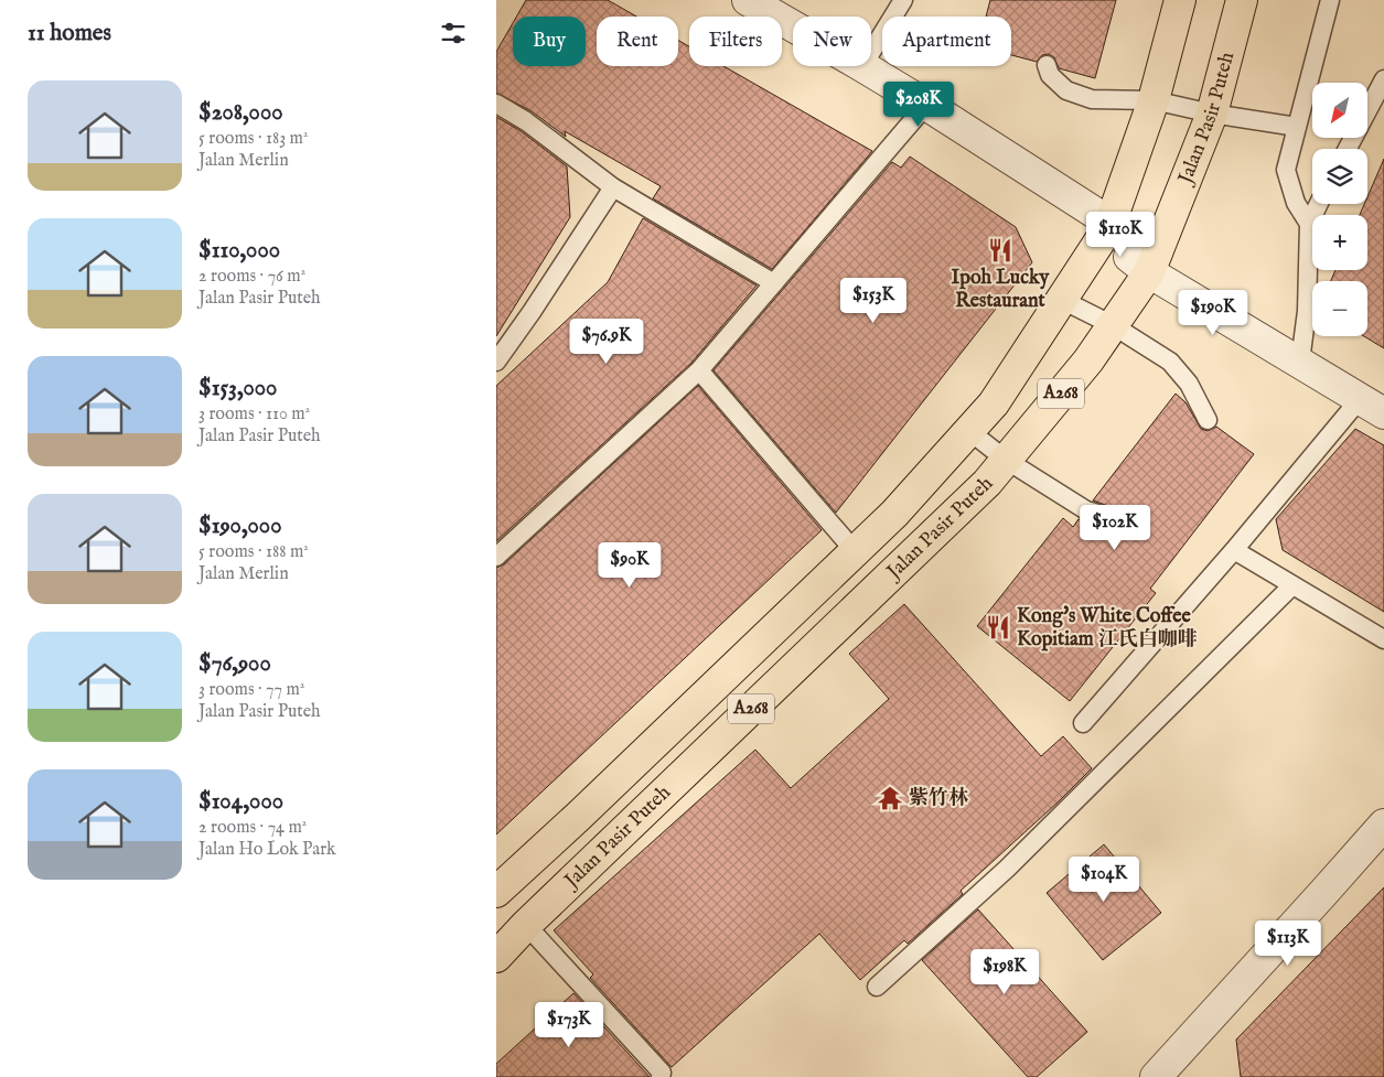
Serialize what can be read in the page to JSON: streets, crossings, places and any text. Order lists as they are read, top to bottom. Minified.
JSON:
{"streets":{"main road":["Jalan Pasir Puteh","A268"]},"places":{"restaurant":["Ipoh Lucky Restaurant","Kong's White Coffee Kopitiam 江氏白咖啡"],"temple":["紫竹林"]},"north":"bottom left","page":{"heading":"11 homes","chip":["Buy","Rent","Filters","New","Apartment"],"list":[{"name":"$208,000","note":"5 rooms · 183 m² · Jalan Merlin"},{"name":"$110,000","note":"2 rooms · 76 m² · Jalan Pasir Puteh"},{"name":"$153,000","note":"3 rooms · 110 m² · Jalan Pasir Puteh"},{"name":"$190,000","note":"5 rooms · 188 m² · Jalan Merlin"},{"name":"$76,900","note":"3 rooms · 77 m² · Jalan Pasir Puteh"},{"name":"$104,000","note":"2 rooms · 74 m² · Jalan Ho Lok Park"}],"price":["$208K","$110K","$153K","$190K","$76.9K","$102K","$90K","$104K","$113K","$198K","$173K"],"map_buttons":["+","−"]}}
